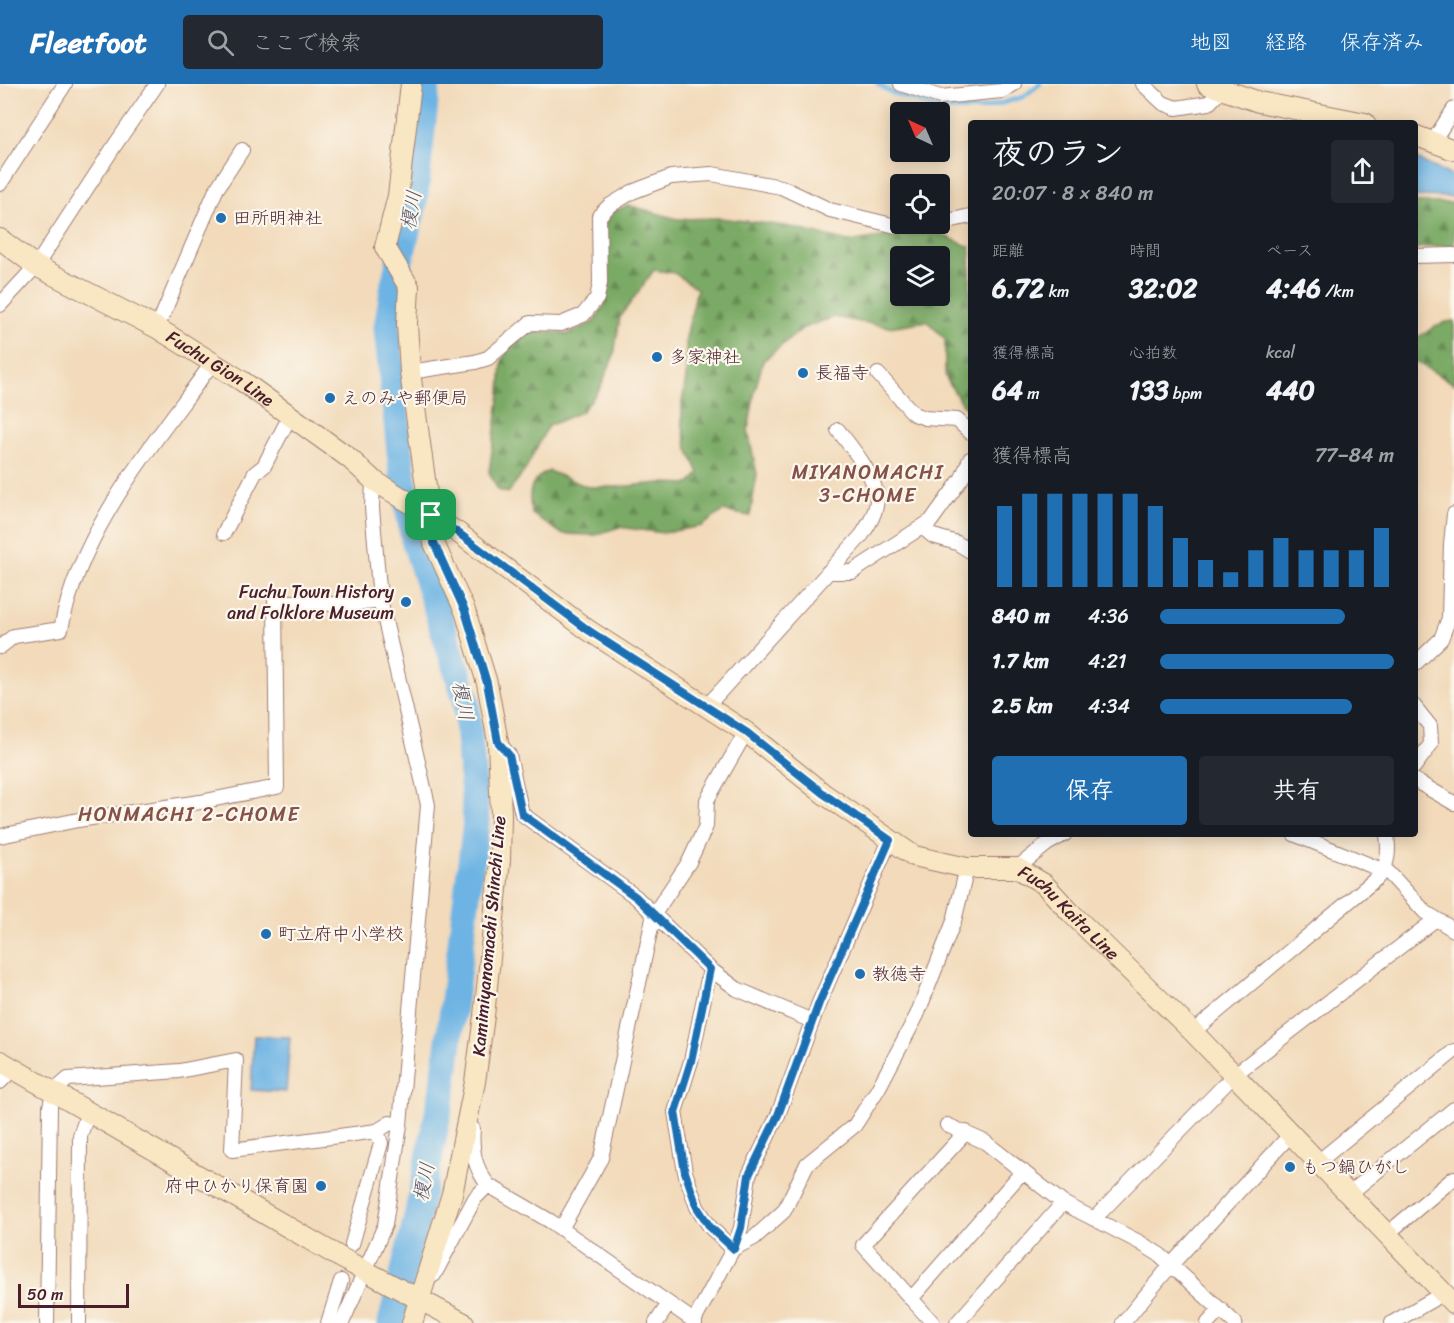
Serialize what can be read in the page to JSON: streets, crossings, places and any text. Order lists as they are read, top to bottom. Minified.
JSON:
{"streets":{"main road":["Fuchu Gion Line","Fuchu Kaita Line","Kamimiyanomachi Shinchi Line"]},"crossings":[["Fuchu Gion Line","Fuchu Kaita Line"],["Fuchu Gion Line","Kamimiyanomachi Shinchi Line"],["Fuchu Kaita Line","Kamimiyanomachi Shinchi Line"]],"districts":["MIYANOMACHI 3-CHOME","HONMACHI 2-CHOME"],"water":["榎川"],"places":["田所明神社","多家神社","長福寺","えのみや郵便局","Fuchu Town History and Folklore Museum","町立府中小学校","教徳寺","もつ鍋ひがし","府中ひかり保育園"],"scale_bar":"50 m","north":"top left","page":{"header":"Fleetfoot","search":"ここで検索","nav":["地図","経路","保存済み"],"heading":["夜のラン","20:07 · 8 × 840 m"],"stats":[["距離","6.72 km"],["時間","32:02"],["ペース","4:46 /km"],["獲得標高","64 m"],["心拍数","133 bpm"],["kcal","440"]],"chart":["獲得標高","77–84 m"],"list":[{"name":"840 m","note":"4:36"},{"name":"1.7 km","note":"4:21"},{"name":"2.5 km","note":"4:34"}],"buttons":["保存","共有"],"scale":"50 m"}}
